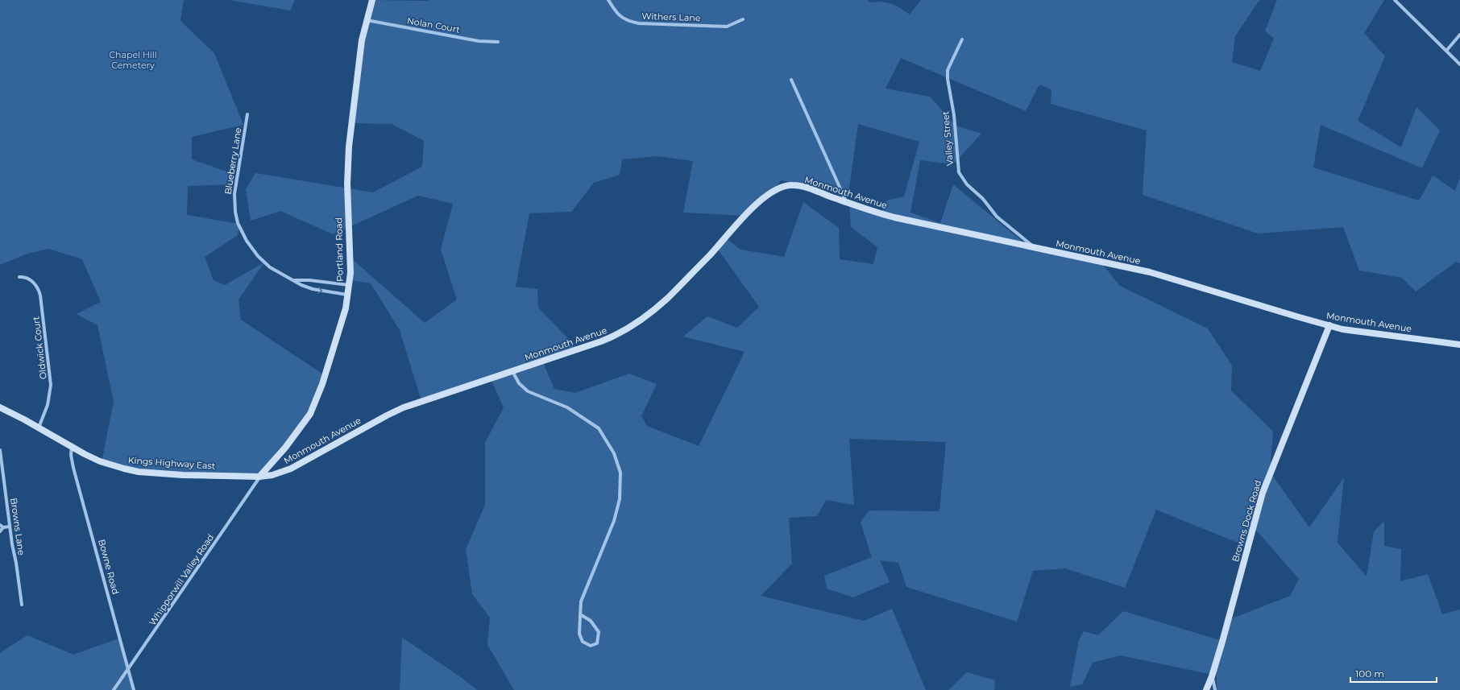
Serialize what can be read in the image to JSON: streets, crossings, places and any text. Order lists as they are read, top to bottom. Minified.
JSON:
{"streets":{"street":["Withers Lane","Nolan Court","Valley Street","Blueberry Lane","Monmouth Avenue","Portland Road","Oldwick Court","Kings Highway East","Browns Dock Road","Browns Lane","Bowne Road","Whipporwill Valley Road"]},"crossings":[["Nolan Court","Portland Road"],["Valley Street","Monmouth Avenue"],["Blueberry Lane","Portland Road"],["Monmouth Avenue","Portland Road"],["Monmouth Avenue","Kings Highway East"],["Monmouth Avenue","Browns Dock Road"],["Monmouth Avenue","Whipporwill Valley Road"],["Portland Road","Kings Highway East"],["Portland Road","Whipporwill Valley Road"],["Oldwick Court","Kings Highway East"],["Kings Highway East","Bowne Road"],["Kings Highway East","Whipporwill Valley Road"],["Bowne Road","Whipporwill Valley Road"]],"parks":["Chapel Hill Cemetery"],"scale_bar":"100 m"}
